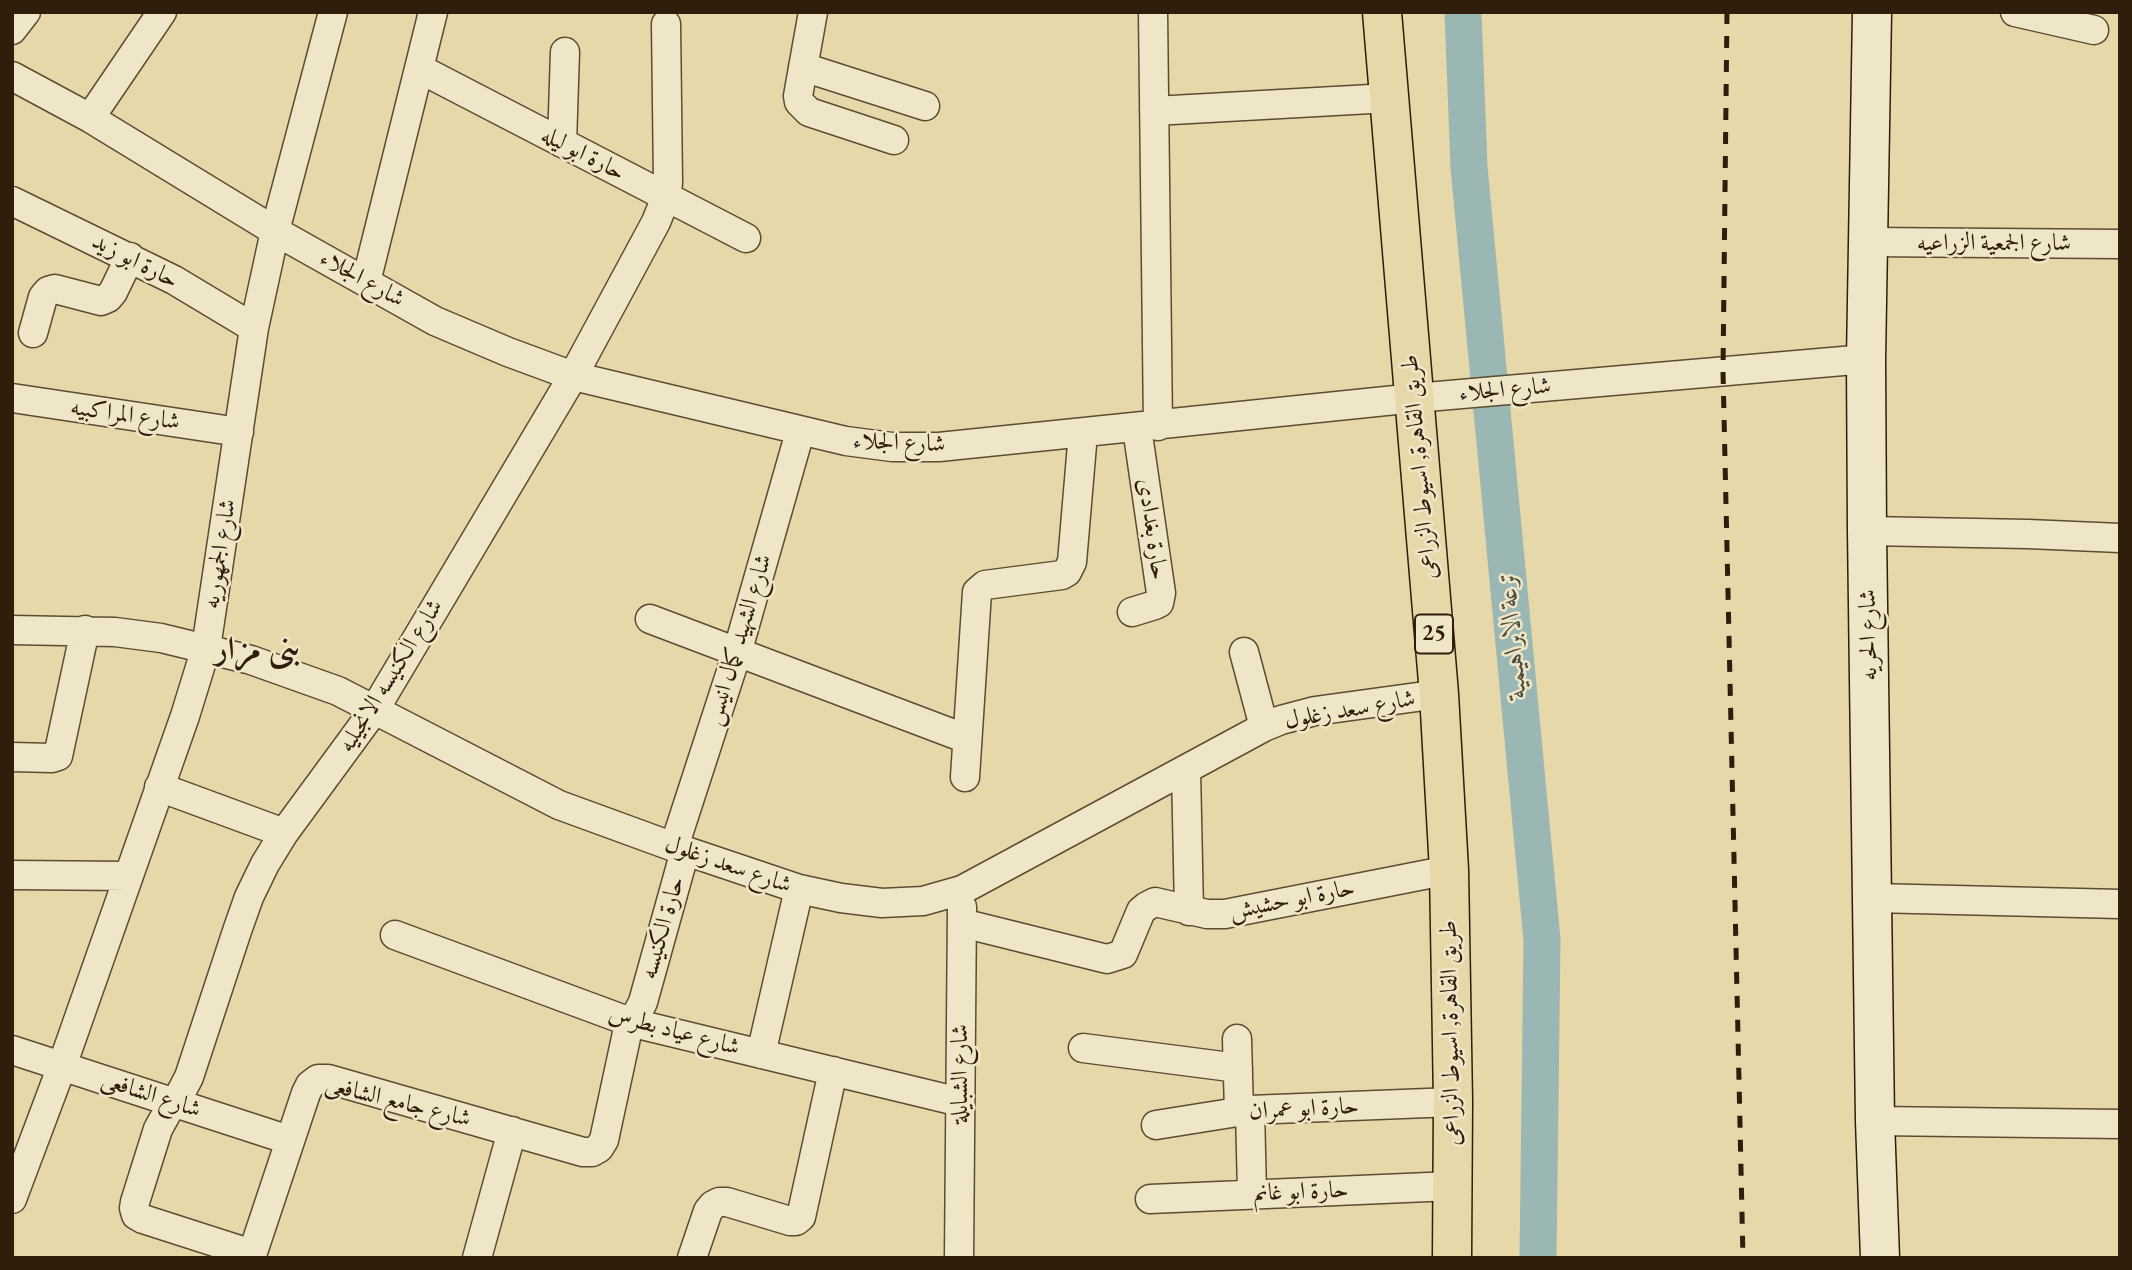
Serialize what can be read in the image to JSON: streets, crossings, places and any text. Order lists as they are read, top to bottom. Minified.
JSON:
{"streets":{"highway":["طريق القاهرة, اسيوط الزراعى","25"],"street":["حارة ابو ليله","شارع الجمعية الزراعيه","حارة ابو زيد","شارع الجلاء","شارع المراكبيه","حارة بغدادى","شارع الجمهوريه","شارع الحريه","شارع الشهيد كمال انيس","شارع الكنيسه الانجيليه","شارع سعد زغلول","حارة ابو حشيش","حارة الكنيسه","شارع عياد بطرس","شارع الشبايلة","شارع الشافعى","شارع جامع الشافعى","حارة ابو عمران","حارة ابو غانم"]},"crossings":[["حارة ابو ليله","شارع الكنيسه الانجيليه"],["شارع الجمعية الزراعيه","شارع الحريه"],["حارة ابو زيد","شارع الجمهوريه"],["شارع الجلاء","طريق القاهرة, اسيوط الزراعى"],["شارع الجلاء","حارة بغدادى"],["شارع الجلاء","شارع الجمهوريه"],["شارع الجلاء","شارع الحريه"],["شارع الجلاء","شارع الشهيد كمال انيس"],["شارع الجلاء","شارع الكنيسه الانجيليه"],["شارع المراكبيه","شارع الجمهوريه"],["طريق القاهرة, اسيوط الزراعى","شارع سعد زغلول"],["طريق القاهرة, اسيوط الزراعى","حارة ابو حشيش"],["طريق القاهرة, اسيوط الزراعى","حارة ابو عمران"],["طريق القاهرة, اسيوط الزراعى","حارة ابو غانم"],["شارع الجمهوريه","شارع سعد زغلول"],["شارع الجمهوريه","شارع الشافعى"],["شارع الشهيد كمال انيس","شارع سعد زغلول"],["شارع الشهيد كمال انيس","حارة الكنيسه"],["شارع الكنيسه الانجيليه","شارع سعد زغلول"],["شارع الكنيسه الانجيليه","شارع الشافعى"],["شارع الكنيسه الانجيليه","شارع جامع الشافعى"],["شارع سعد زغلول","حارة الكنيسه"],["شارع سعد زغلول","شارع الشبايلة"],["حارة ابو حشيش","شارع الشبايلة"],["حارة الكنيسه","شارع عياد بطرس"],["حارة الكنيسه","شارع جامع الشافعى"],["شارع عياد بطرس","شارع الشبايلة"],["شارع الشافعى","شارع جامع الشافعى"]],"districts":["بنى مزار"],"water":["ترعة الابراهيمية"]}
